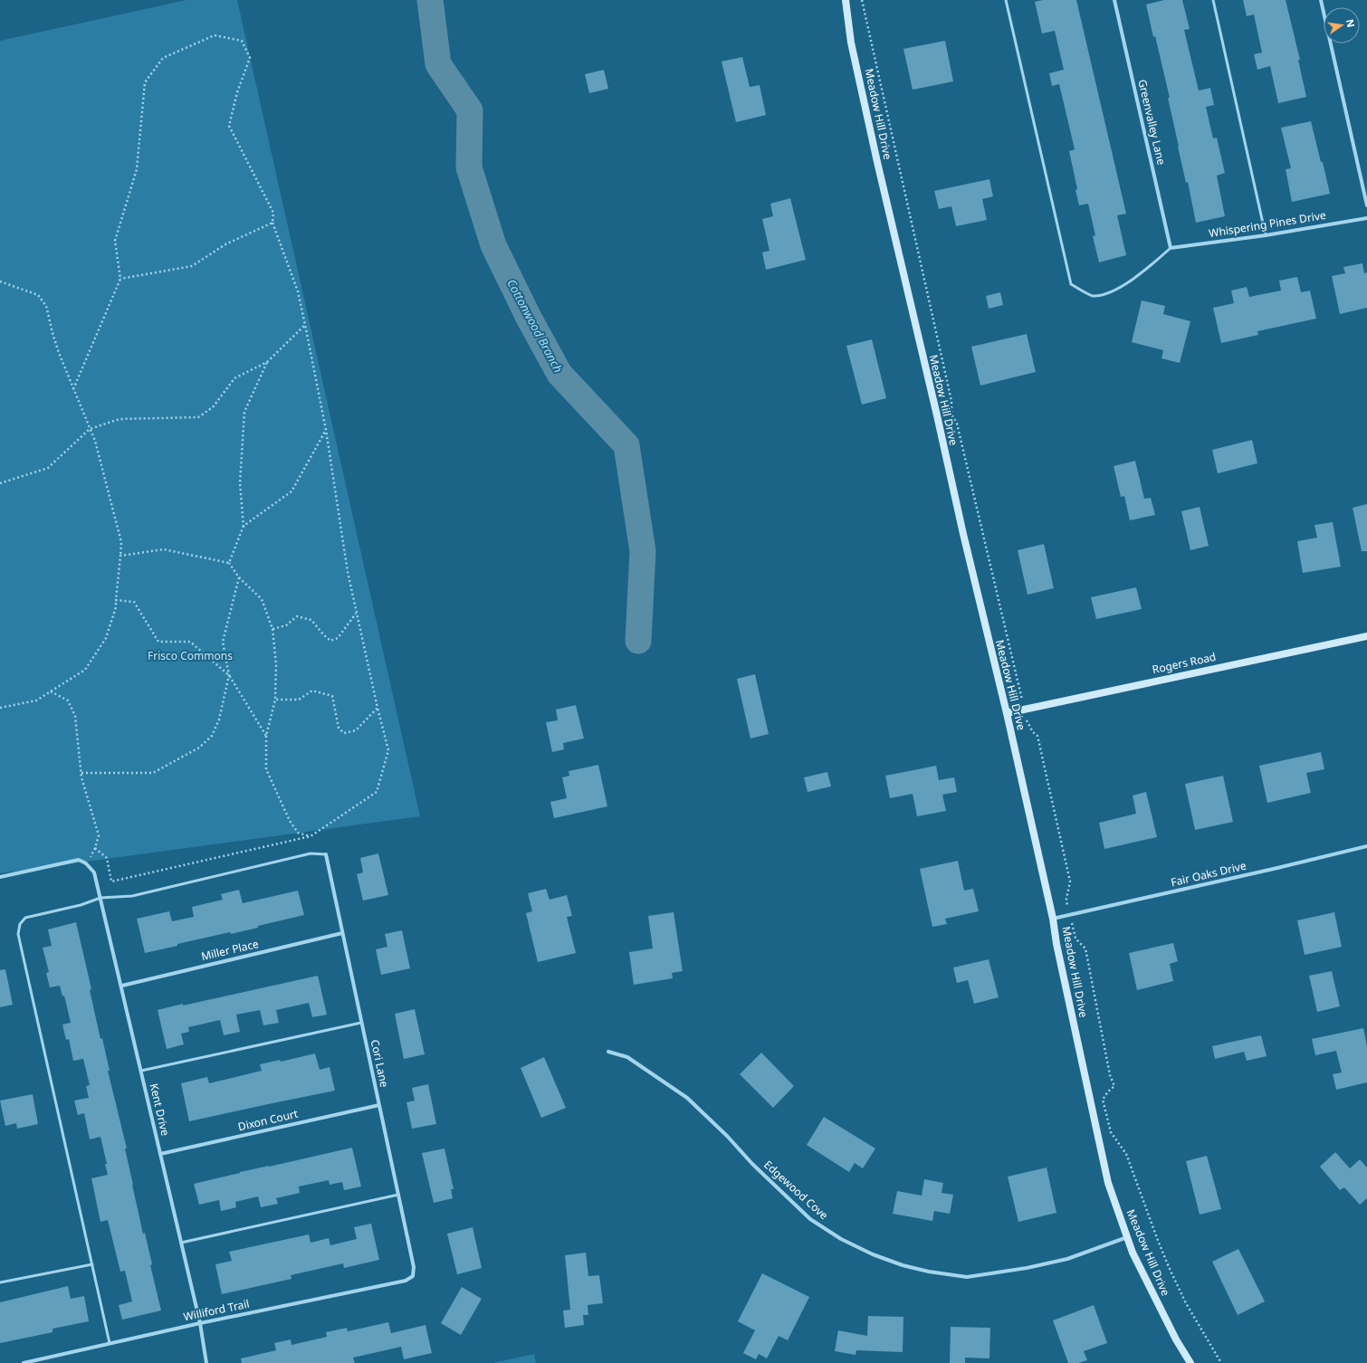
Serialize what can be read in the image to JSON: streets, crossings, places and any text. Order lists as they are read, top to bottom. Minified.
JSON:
{"streets":{"street":["Meadow Hill Drive","Greenvalley Lane","Whispering Pines Drive","Rogers Road","Fair Oaks Drive","Miller Place","Cori Lane","Kent Drive","Dixon Court","Edgewood Cove","Williford Trail"]},"crossings":[["Meadow Hill Drive","Rogers Road"],["Meadow Hill Drive","Fair Oaks Drive"],["Meadow Hill Drive","Edgewood Cove"],["Greenvalley Lane","Whispering Pines Drive"],["Miller Place","Cori Lane"],["Miller Place","Kent Drive"],["Cori Lane","Dixon Court"],["Cori Lane","Williford Trail"],["Kent Drive","Dixon Court"],["Kent Drive","Williford Trail"]],"water":["Cottonwood Branch"],"parks":["Frisco Commons"],"north":"right"}
